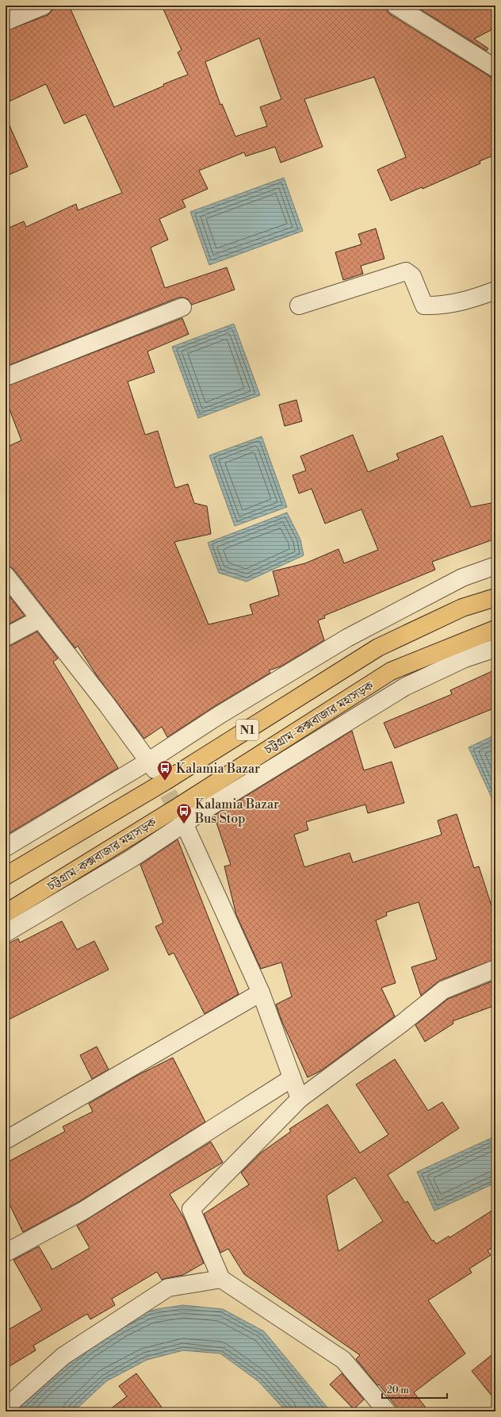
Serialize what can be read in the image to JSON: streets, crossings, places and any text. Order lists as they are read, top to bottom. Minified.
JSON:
{"streets":{"highway":["চট্টগ্রাম-কক্সবাজার মহাসড়ক","N1"]},"places":{"bus stop":["Kalamia Bazar","Kalamia Bazar Bus Stop"]},"scale_bar":"20 m"}
